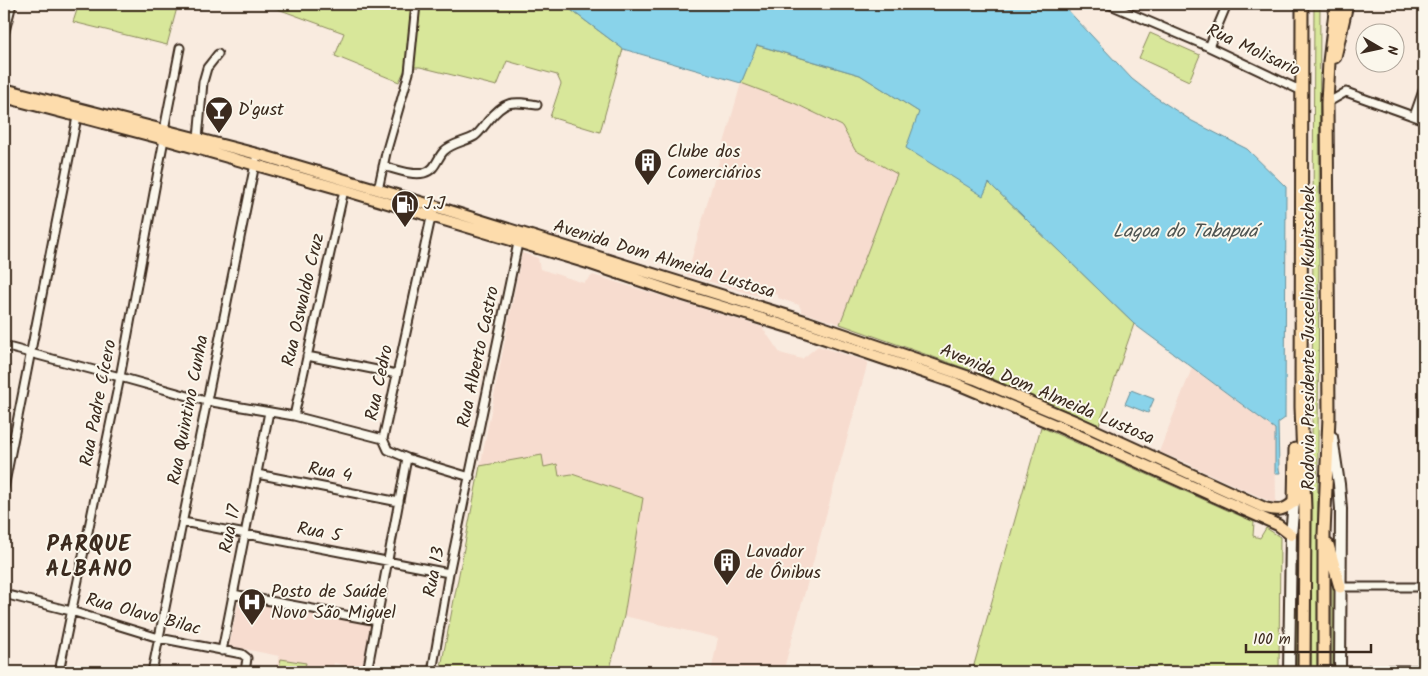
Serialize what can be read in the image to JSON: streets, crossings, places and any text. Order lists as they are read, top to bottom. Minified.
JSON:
{"streets":{"highway":["Rodovia Presidente Juscelino Kubitschek"],"main road":["Avenida Dom Almeida Lustosa"],"street":["Rua Molisario","Rua Oswaldo Cruz","Rua Alberto Castro","Rua Cedro","Rua Padre Cícero","Rua Quintino Cunha","Rua 4","Rua 17","Rua 5","Rua 13","Rua Olavo Bilac"]},"crossings":[["Rua Molisario","Rodovia Presidente Juscelino Kubitschek"],["Avenida Dom Almeida Lustosa","Rua Oswaldo Cruz"],["Avenida Dom Almeida Lustosa","Rua Alberto Castro"],["Avenida Dom Almeida Lustosa","Rua Cedro"],["Avenida Dom Almeida Lustosa","Rua Padre Cícero"],["Avenida Dom Almeida Lustosa","Rua Quintino Cunha"],["Rua Alberto Castro","Rua Cedro"],["Rua Alberto Castro","Rua 13"],["Rua Cedro","Rua 13"],["Rua Padre Cícero","Rua Olavo Bilac"],["Rua Quintino Cunha","Rua 5"],["Rua Quintino Cunha","Rua Olavo Bilac"],["Rua 4","Rua 17"],["Rua 17","Rua 5"],["Rua 17","Rua Olavo Bilac"],["Rua 5","Rua 13"]],"districts":["PARQUE ALBANO"],"water":["Lagoa do Tabapuá"],"places":{"bar":["D'gust"],"building":["Clube dos Comerciários","Lavador de Ônibus"],"fuel station":["J.J"],"hospital":["Posto de Saúde Novo São Miguel"]},"scale_bar":"100 m","north":"right"}
